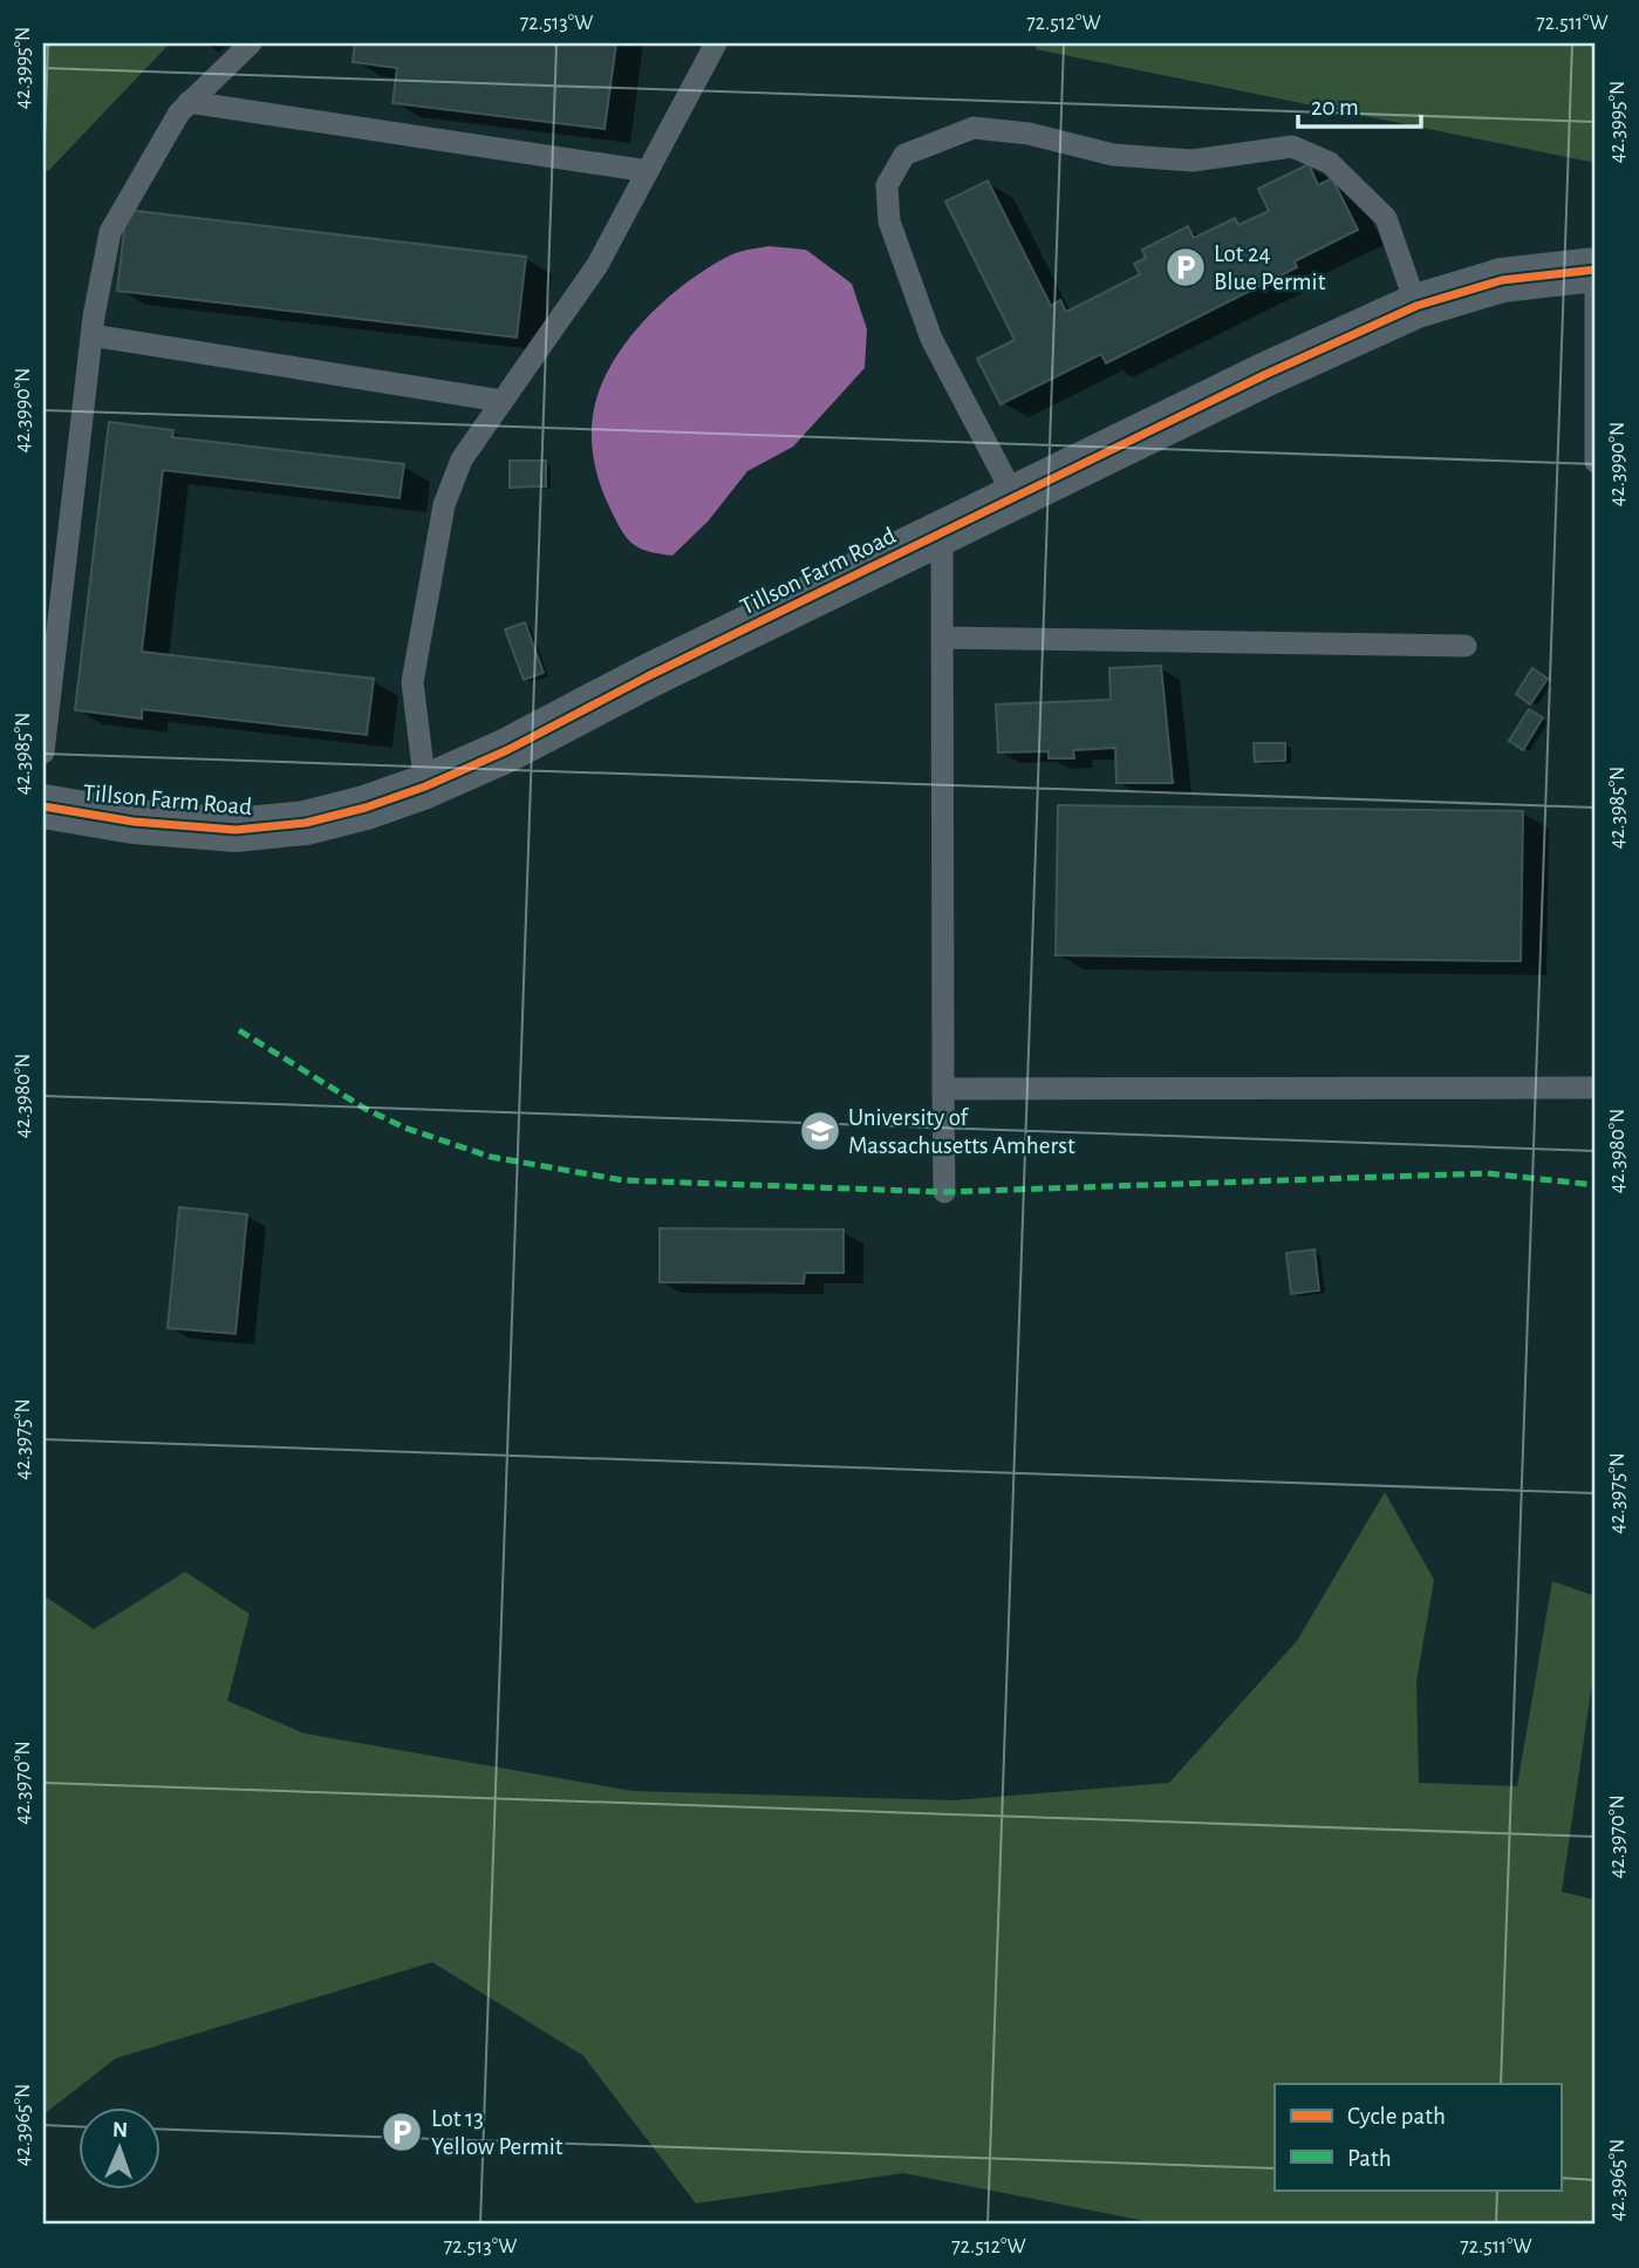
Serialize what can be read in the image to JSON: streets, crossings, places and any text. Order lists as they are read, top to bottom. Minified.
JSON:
{"streets":{"street":["Tillson Farm Road"]},"places":{"parking":["Lot 24 Blue Permit","Lot 13 Yellow Permit"],"school or university":["University of Massachusetts Amherst"]},"legend":["Cycle path","Path"],"scale_bar":"20 m","north":"top","coordinates":["72.513°W","72.512°W","72.511°W","42.3995°N","42.3990°N","42.3985°N","42.3980°N","42.3975°N","42.3970°N","42.3965°N"]}
